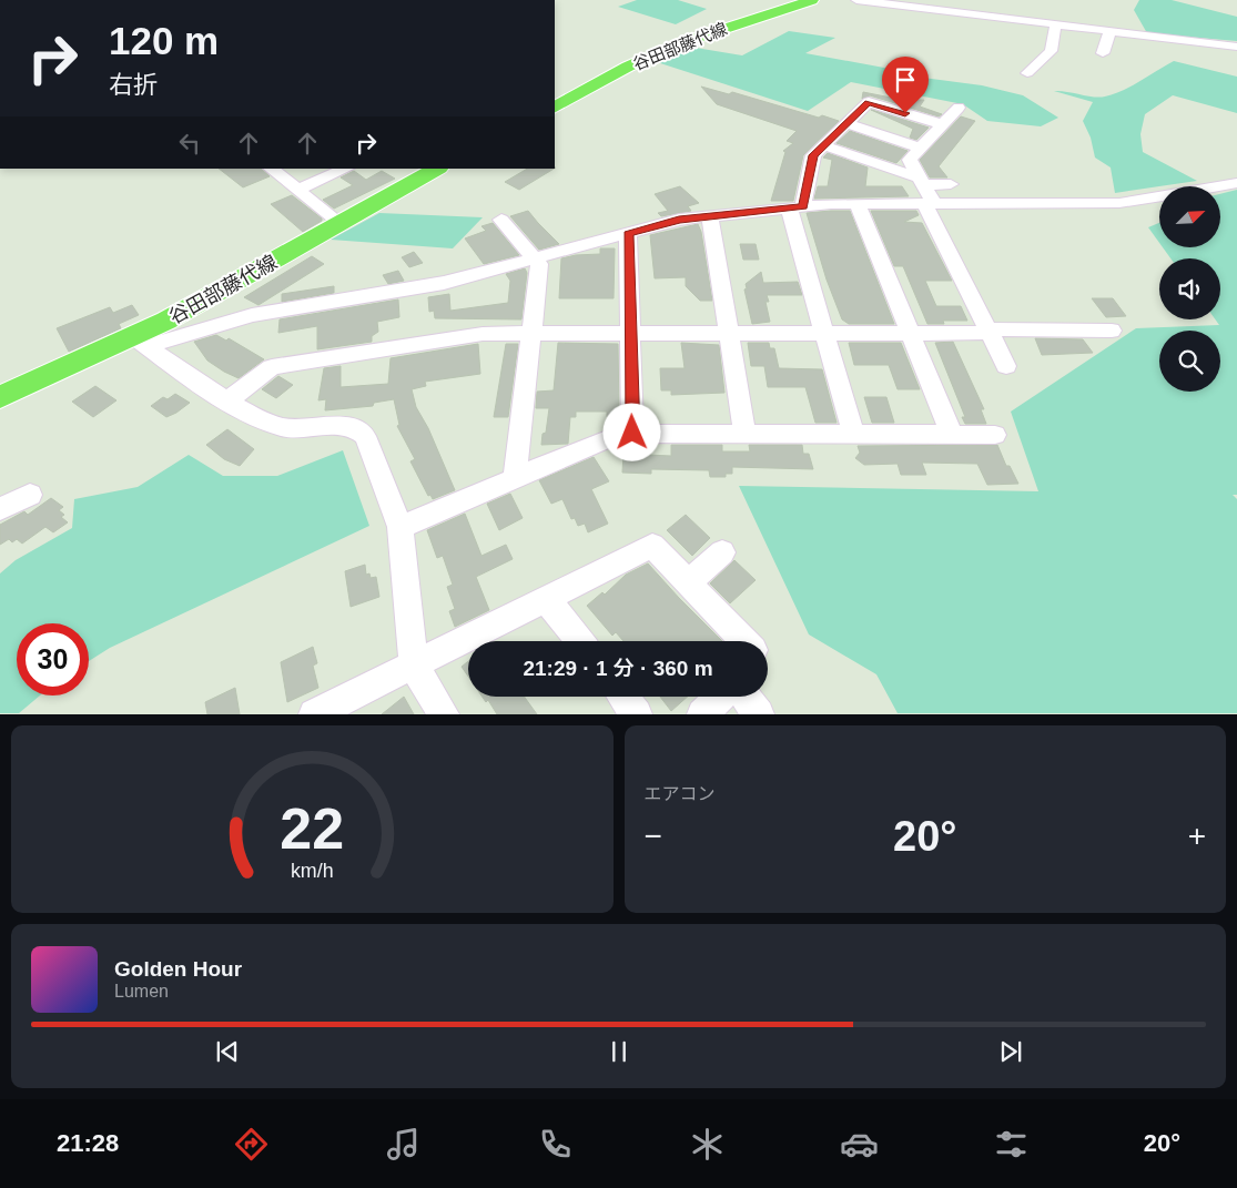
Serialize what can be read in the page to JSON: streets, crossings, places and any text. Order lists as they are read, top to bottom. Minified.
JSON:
{"streets":{"main road":["谷田部藤代線"]},"north":"top right","page":{"turn":["120 m","右折"],"limit":"30","trip":"21:29 · 1 分 · 360 m","tile":"エアコン","heat":["−","20°","+"],"song":["Golden Hour","Lumen"],"tabs":["21:28","20°"],"gauge":["22","km/h"]}}
